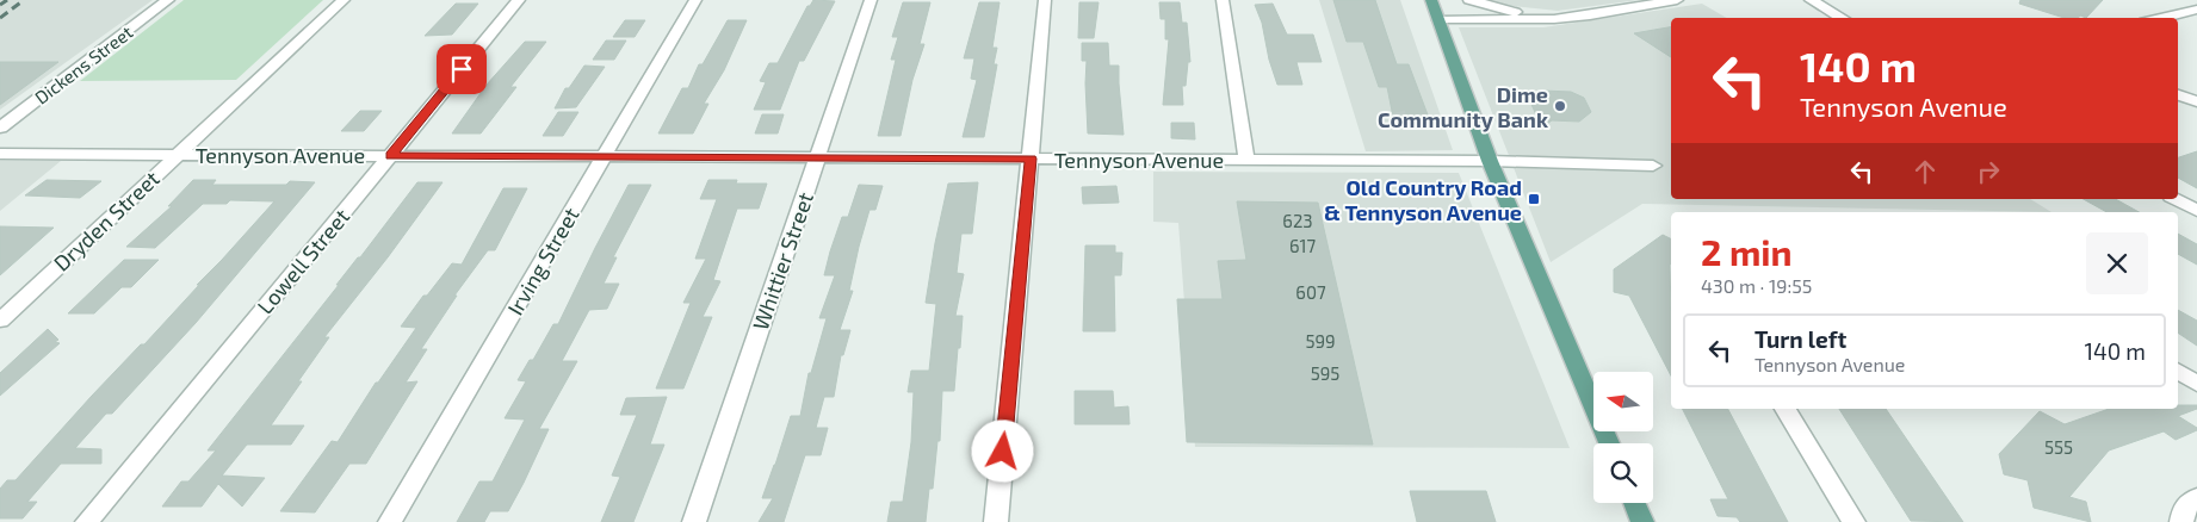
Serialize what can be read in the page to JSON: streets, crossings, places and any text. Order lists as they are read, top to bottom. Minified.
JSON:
{"streets":{"street":["Dickens Street","Tennyson Avenue","Dryden Street","Lowell Street","Irving Street","Whittier Street"]},"crossings":[["Tennyson Avenue","Dryden Street"],["Tennyson Avenue","Lowell Street"],["Tennyson Avenue","Irving Street"],["Tennyson Avenue","Whittier Street"]],"places":{"other":["Dime Community Bank"],"transit":["Old Country Road & Tennyson Avenue"]},"house_numbers":["623","617","607","599","595","555"],"north":"left","page":{"turn":["140 m","Tennyson Avenue"],"heading":["2 min","430 m · 19:55"],"list":[{"name":"Turn left","note":"Tennyson Avenue","value":"140 m"}]}}
